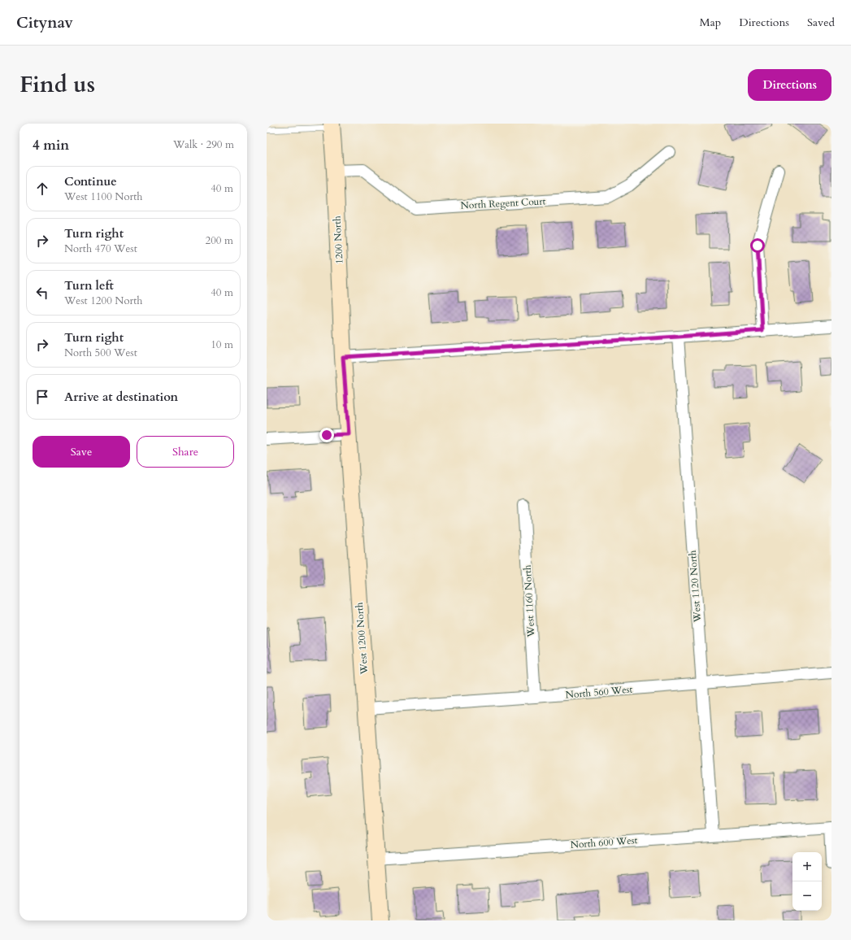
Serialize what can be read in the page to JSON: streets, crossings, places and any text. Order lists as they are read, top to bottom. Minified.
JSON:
{"streets":{"street":["North Regent Court","1200 North","West 1120 North","West 1160 North","West 1200 North","North 560 West","North 600 West"]},"crossings":[["North Regent Court","1200 North"],["1200 North","West 1200 North"],["West 1120 North","North 560 West"],["West 1120 North","North 600 West"],["West 1160 North","North 560 West"],["West 1200 North","North 560 West"],["West 1200 North","North 600 West"]],"page":{"header":"Citynav","nav":["Map","Directions","Saved"],"title":"Find us","buttons":["Directions",["Save","Share"]],"heading":["4 min","Walk · 290 m"],"list":[["Continue","West 1100 North","40 m"],["Turn right","North 470 West","200 m"],["Turn left","West 1200 North","40 m"],["Turn right","North 500 West","10 m"],"Arrive at destination"],"map_buttons":["+","−"]}}
